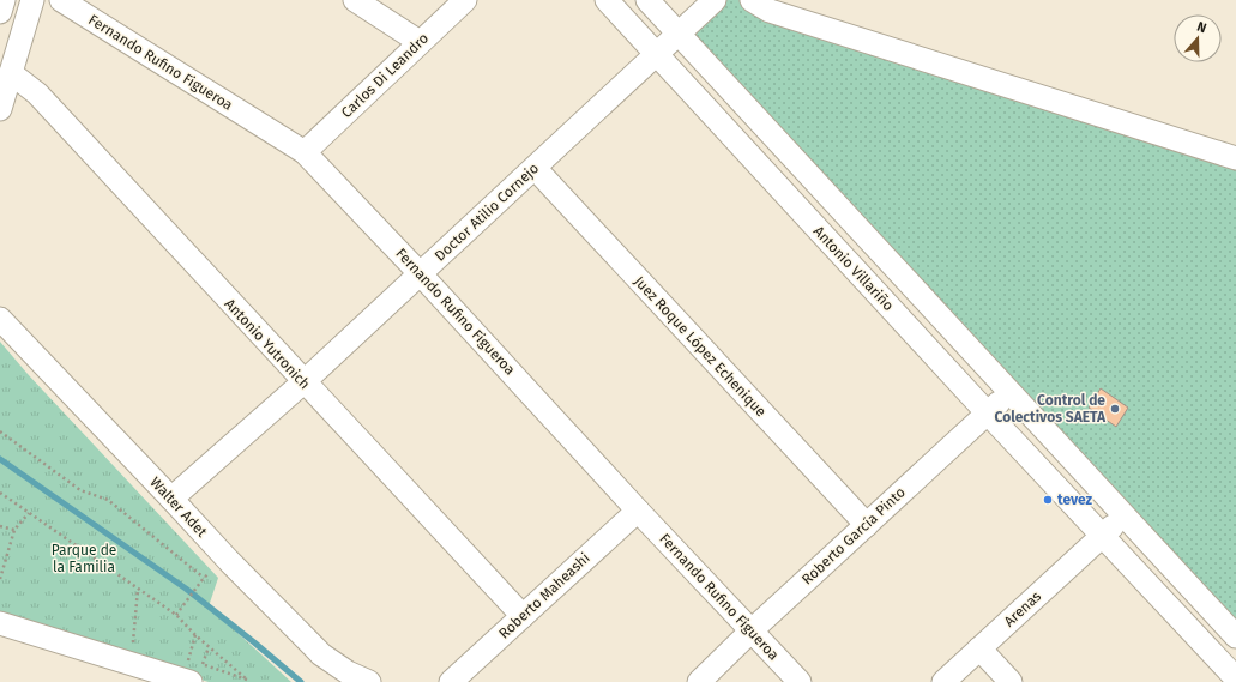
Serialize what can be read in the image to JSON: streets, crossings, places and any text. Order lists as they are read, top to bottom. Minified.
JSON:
{"streets":{"street":["Fernando Rufino Figueroa","Carlos Di Leandro","Doctor Atilio Cornejo","Antonio Villariño","Antonio Yutronich","Juez Roque López Echenique","Walter Adet","Roberto García Pinto","Roberto Maheashi","Arenas"]},"crossings":[["Fernando Rufino Figueroa","Carlos Di Leandro"],["Fernando Rufino Figueroa","Doctor Atilio Cornejo"],["Fernando Rufino Figueroa","Roberto García Pinto"],["Fernando Rufino Figueroa","Roberto Maheashi"],["Doctor Atilio Cornejo","Antonio Villariño"],["Doctor Atilio Cornejo","Antonio Yutronich"],["Doctor Atilio Cornejo","Juez Roque López Echenique"],["Doctor Atilio Cornejo","Walter Adet"],["Antonio Villariño","Roberto García Pinto"],["Antonio Villariño","Arenas"],["Antonio Yutronich","Roberto Maheashi"],["Juez Roque López Echenique","Roberto García Pinto"]],"parks":["Parque de la Familia"],"places":["Control de Colectivos SAETA","tevez"],"north":"top"}
